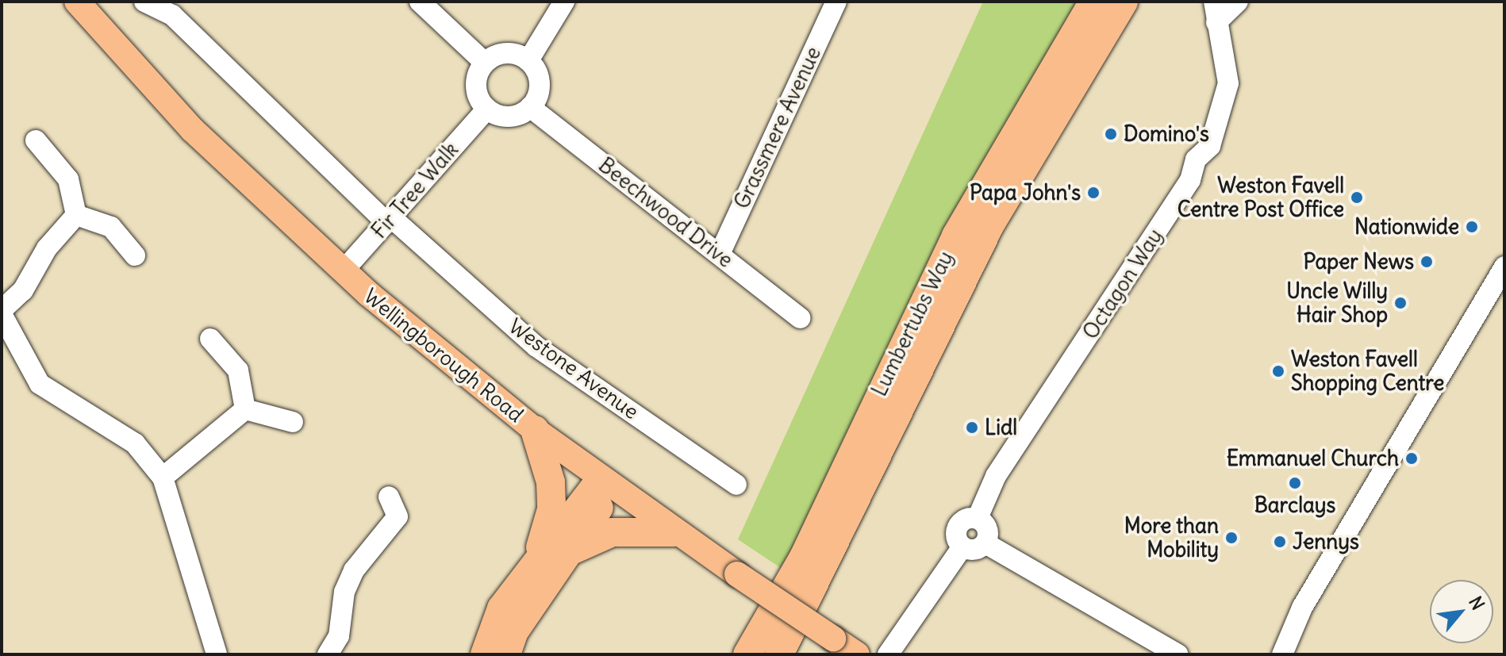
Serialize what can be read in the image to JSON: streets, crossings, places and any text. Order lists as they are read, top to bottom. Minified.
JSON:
{"streets":{"highway":["Lumbertubs Way"],"main road":["Wellingborough Road"],"street":["Grassmere Avenue","Fir Tree Walk","Beechwood Drive","Octagon Way","Westone Avenue"]},"crossings":[["Grassmere Avenue","Beechwood Drive"],["Fir Tree Walk","Beechwood Drive"],["Fir Tree Walk","Wellingborough Road"],["Fir Tree Walk","Westone Avenue"]],"places":["Domino's","Papa John's","Weston Favell Centre Post Office","Nationwide","Paper News","Uncle Willy Hair Shop","Weston Favell Shopping Centre","Lidl","Emmanuel Church","Barclays","More than Mobility","Jennys"],"north":"top right"}
